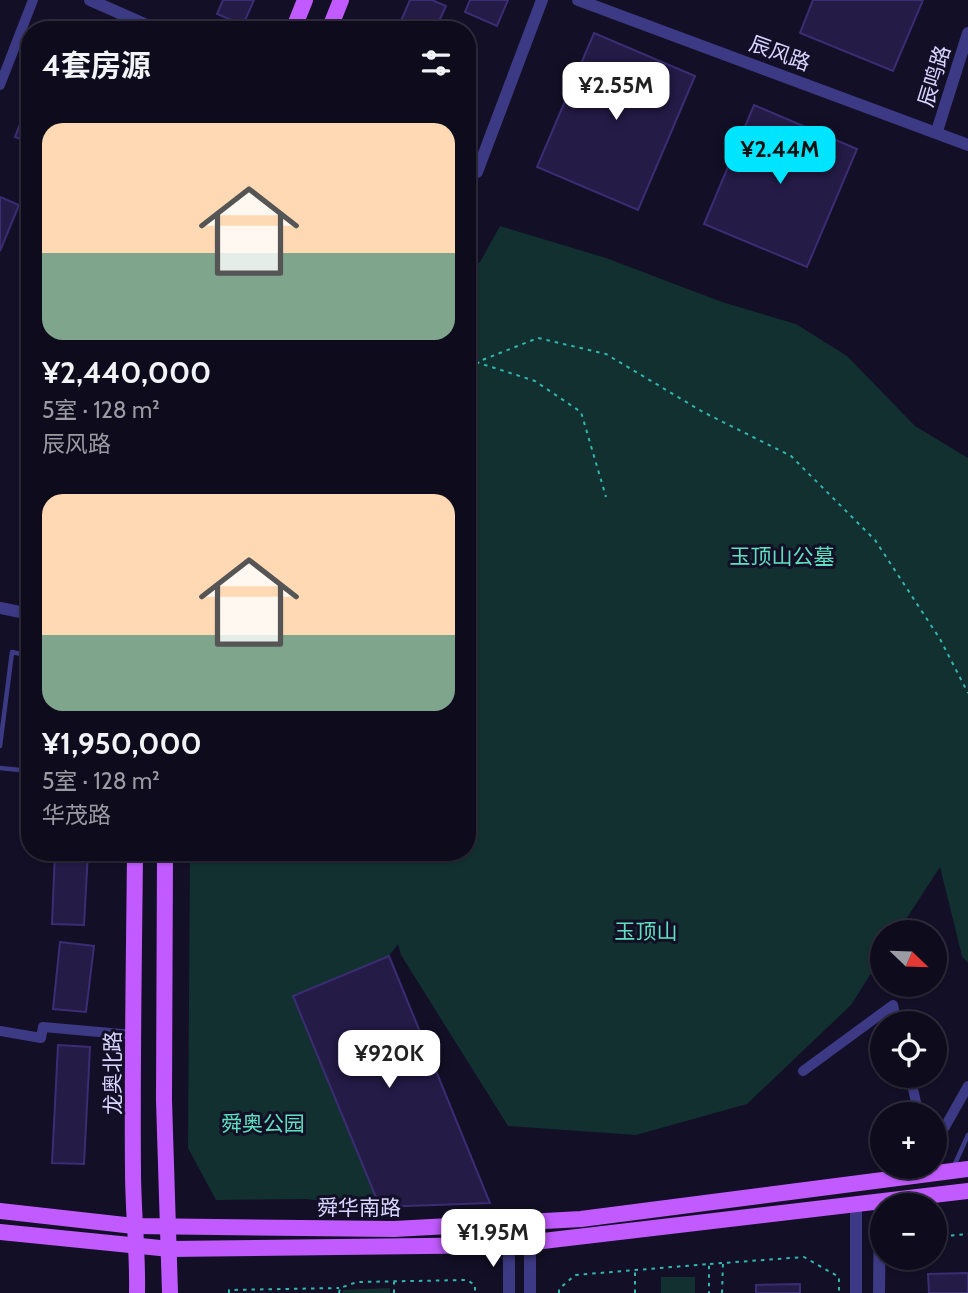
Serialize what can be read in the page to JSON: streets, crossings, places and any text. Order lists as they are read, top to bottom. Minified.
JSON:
{"streets":{"main road":["龙奥北路","舜华南路"],"street":["辰风路","辰鸣路"]},"crossings":[["辰风路","辰鸣路"],["龙奥北路","舜华南路"]],"parks":["玉顶山公墓","玉顶山","舜奥公园"],"north":"bottom right","page":{"heading":"4套房源","price":["¥2.55M","¥2.44M","¥920K","¥1.95M"],"list":[{"name":"¥2,440,000","note":"5室 · 128 m² · 辰风路"},{"name":"¥1,950,000","note":"5室 · 128 m² · 华茂路"}],"map_buttons":["+","−"]}}
